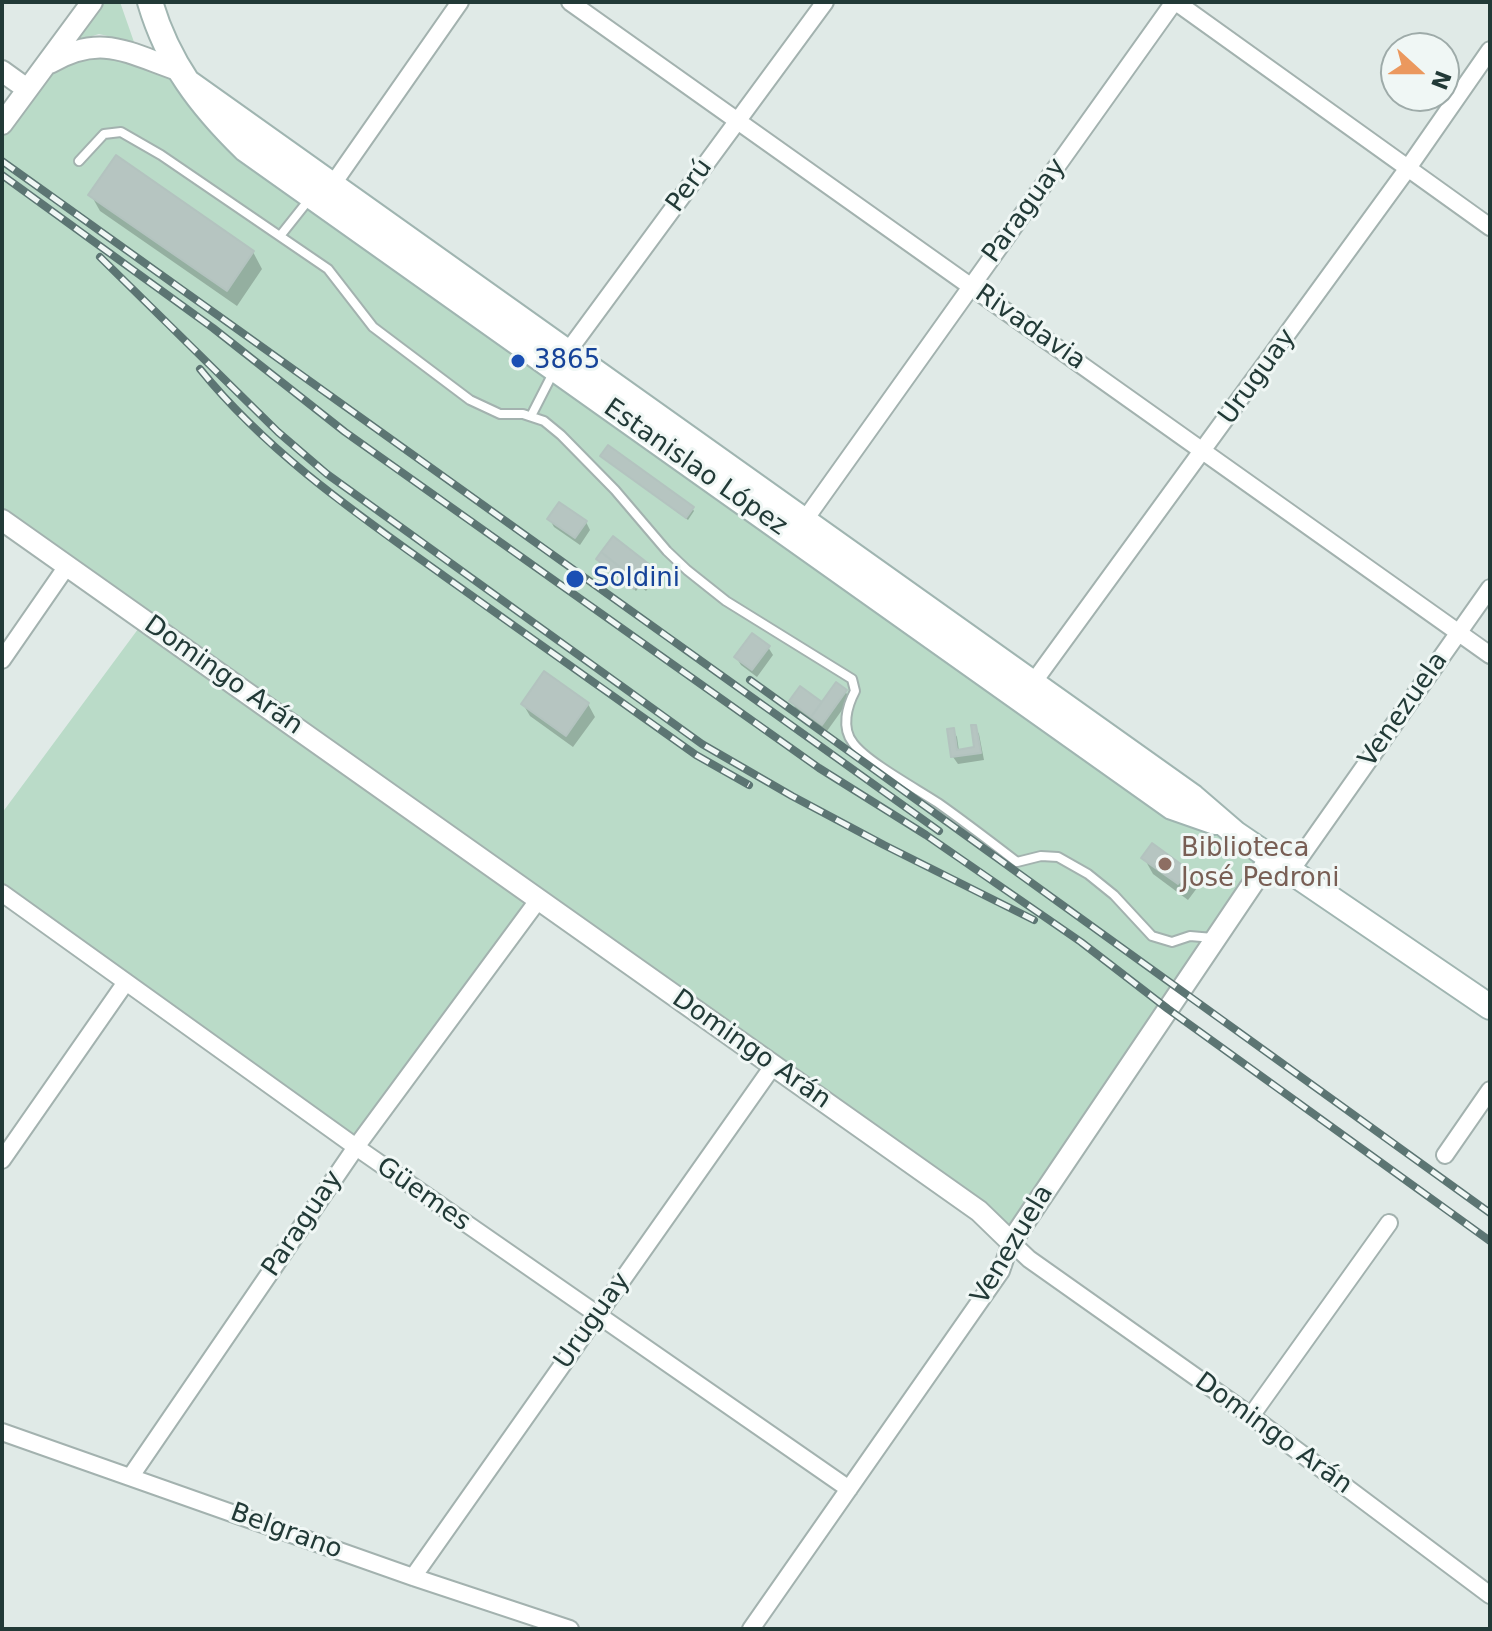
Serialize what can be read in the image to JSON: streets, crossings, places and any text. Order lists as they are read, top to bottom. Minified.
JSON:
{"streets":{"main road":["Estanislao López"],"street":["Perú","Paraguay","Rivadavia","Uruguay","Domingo Arán","Venezuela","Güemes","Belgrano"]},"crossings":[["Perú","Rivadavia"],["Perú","Estanislao López"],["Paraguay","Rivadavia"],["Paraguay","Estanislao López"],["Paraguay","Domingo Arán"],["Paraguay","Güemes"],["Paraguay","Belgrano"],["Rivadavia","Uruguay"],["Rivadavia","Venezuela"],["Uruguay","Estanislao López"],["Uruguay","Domingo Arán"],["Uruguay","Güemes"],["Uruguay","Belgrano"],["Estanislao López","Venezuela"],["Domingo Arán","Venezuela"],["Venezuela","Güemes"]],"places":["3865","Soldini","Biblioteca José Pedroni"],"north":"right"}
